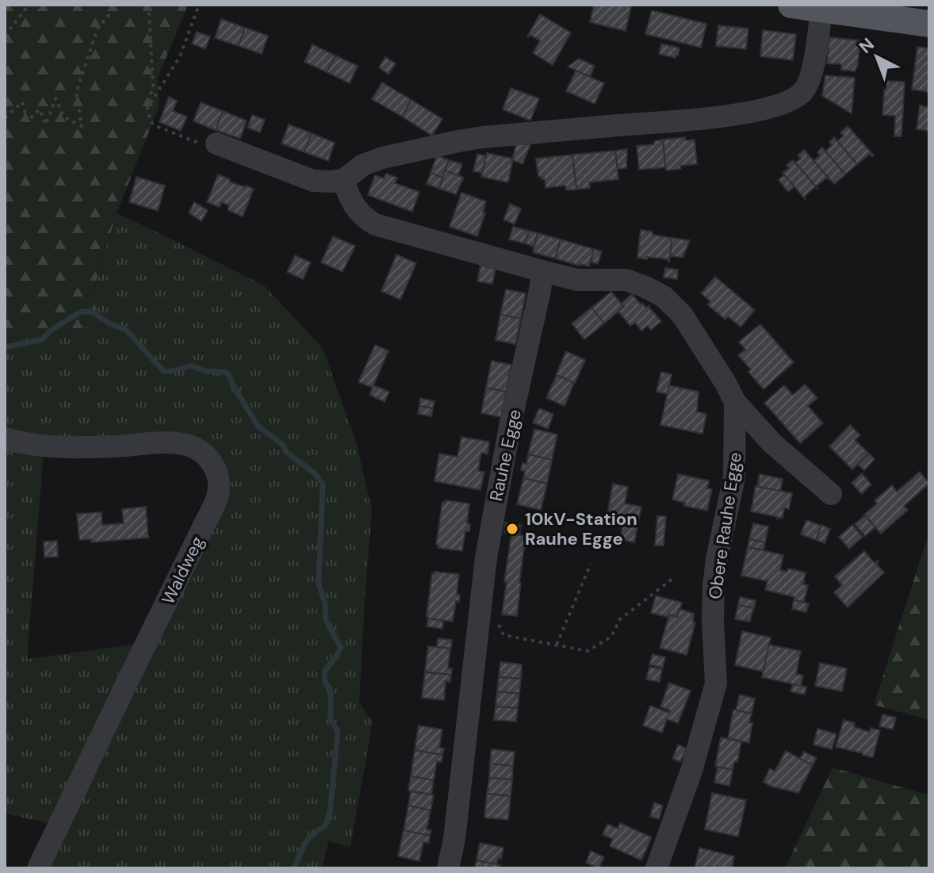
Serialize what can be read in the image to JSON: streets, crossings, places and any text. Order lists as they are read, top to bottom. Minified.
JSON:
{"streets":{"street":["Rauhe Egge","Obere Rauhe Egge","Waldweg"]},"crossings":[["Rauhe Egge","Obere Rauhe Egge"]],"places":["10kV-Station Rauhe Egge"],"north":"top left"}
